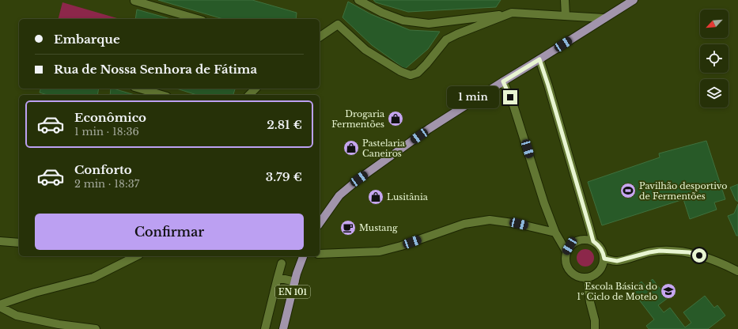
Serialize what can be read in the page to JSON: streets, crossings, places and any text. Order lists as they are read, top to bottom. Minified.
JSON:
{"streets":{"main road":["EN 101"]},"places":{"shop":["Drogaria Fermentões","Pastelaria Caneiros","Lusitânia"],"sports":["Pavilhão desportivo de Fermentões"],"cafe":["Mustang"],"school or university":["Escola Básica do 1º Ciclo de Motelo"]},"north":"bottom left","page":{"banner":["Embarque","Rua de Nossa Senhora de Fátima"],"bubble":"1 min","list":[{"name":"Econômico","note":"1 min · 18:36","value":"2.81 €"},{"name":"Conforto","note":"2 min · 18:37","value":"3.79 €"}],"buttons":"Confirmar"}}
